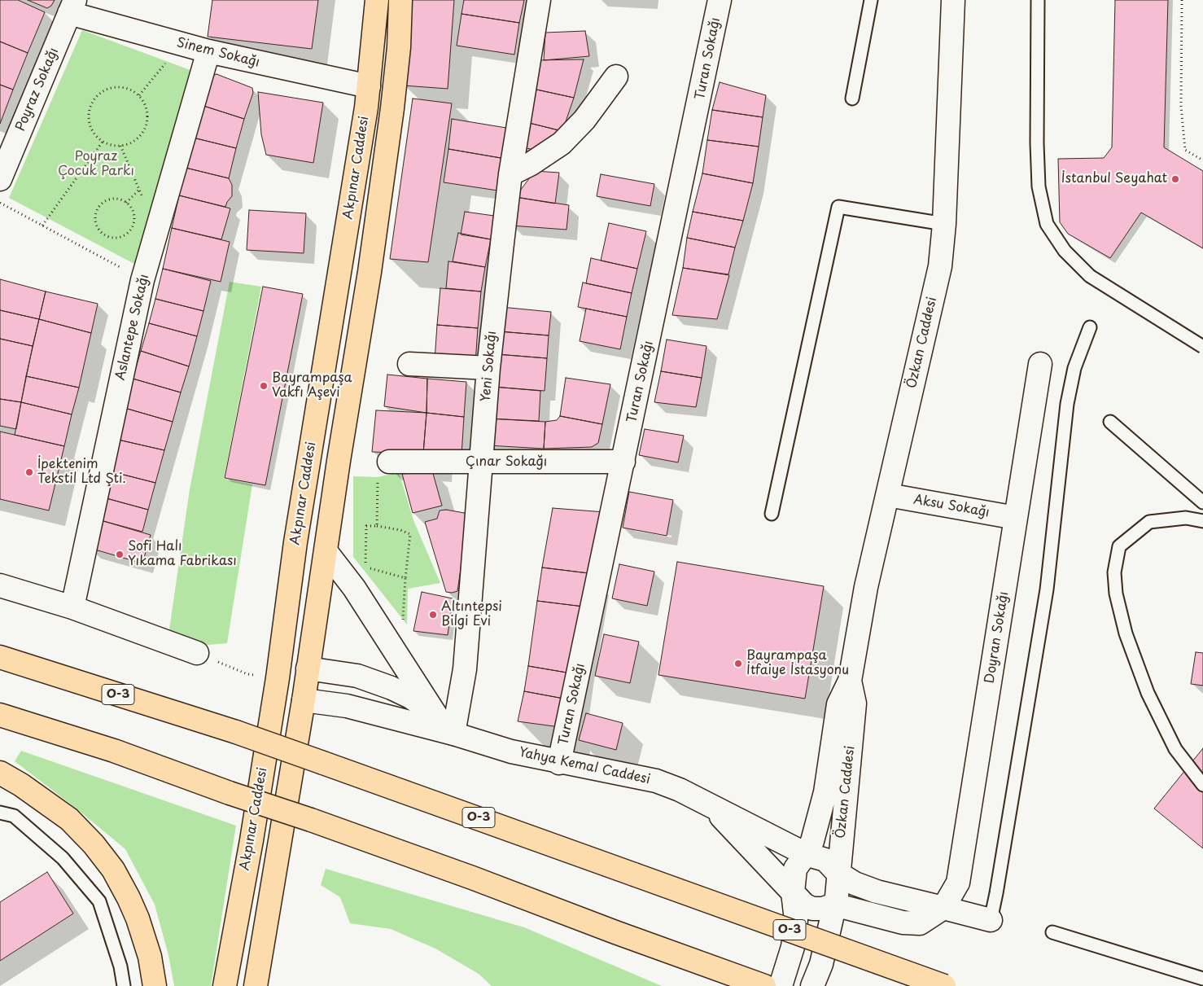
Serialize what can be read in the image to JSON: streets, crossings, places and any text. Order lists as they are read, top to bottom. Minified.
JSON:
{"streets":{"main road":["Akpınar Caddesi","O-3"],"street":["Sinem Sokağı","Turan Sokağı","Poyraz Sokağı","Aslantepe Sokağı","Özkan Caddesi","Yeni Sokağı","Çınar Sokağı","Aksu Sokağı","Doyran Sokağı","Yahya Kemal Caddesi"]},"crossings":[["Sinem Sokağı","Poyraz Sokağı"],["Sinem Sokağı","Akpınar Caddesi"],["Sinem Sokağı","Aslantepe Sokağı"],["Turan Sokağı","Çınar Sokağı"],["Turan Sokağı","Yahya Kemal Caddesi"],["Akpınar Caddesi","Yahya Kemal Caddesi"],["Özkan Caddesi","Aksu Sokağı"],["Özkan Caddesi","Yahya Kemal Caddesi"],["Yeni Sokağı","Çınar Sokağı"],["Yeni Sokağı","Yahya Kemal Caddesi"],["Aksu Sokağı","Doyran Sokağı"]],"parks":["Poyraz Çocuk Parkı"],"places":["İstanbul Seyahat","Bayrampaşa Vakfı Aşevi","İpektenim Tekstil Ltd Şti.","Sofi Halı Yıkama Fabrikası","Altıntepsi Bilgi Evi","Bayrampaşa İtfaiye İstasyonu"]}
